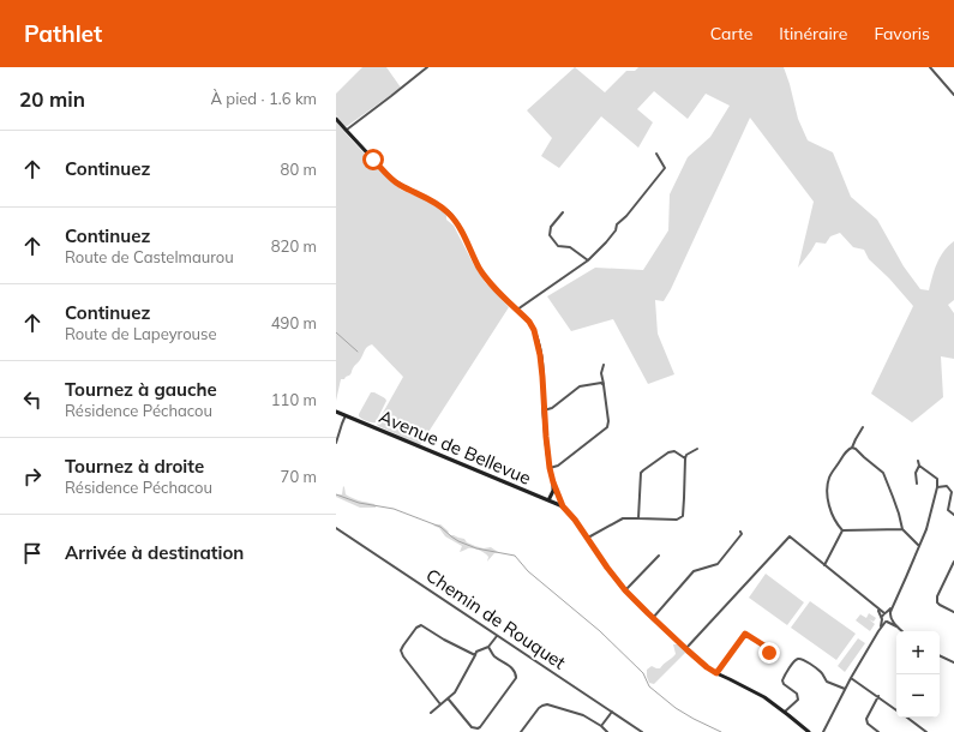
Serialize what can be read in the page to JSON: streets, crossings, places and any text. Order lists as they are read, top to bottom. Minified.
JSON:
{"streets":{"street":["Avenue de Bellevue","Chemin de Rouquet"]},"page":{"header":"Pathlet","nav":["Carte","Itinéraire","Favoris"],"heading":["20 min","À pied · 1.6 km"],"list":[["Continuez","80 m"],["Continuez","Route de Castelmaurou","820 m"],["Continuez","Route de Lapeyrouse","490 m"],["Tournez à gauche","Résidence Péchacou","110 m"],["Tournez à droite","Résidence Péchacou","70 m"],"Arrivée à destination"],"map_buttons":["+","−"]}}
